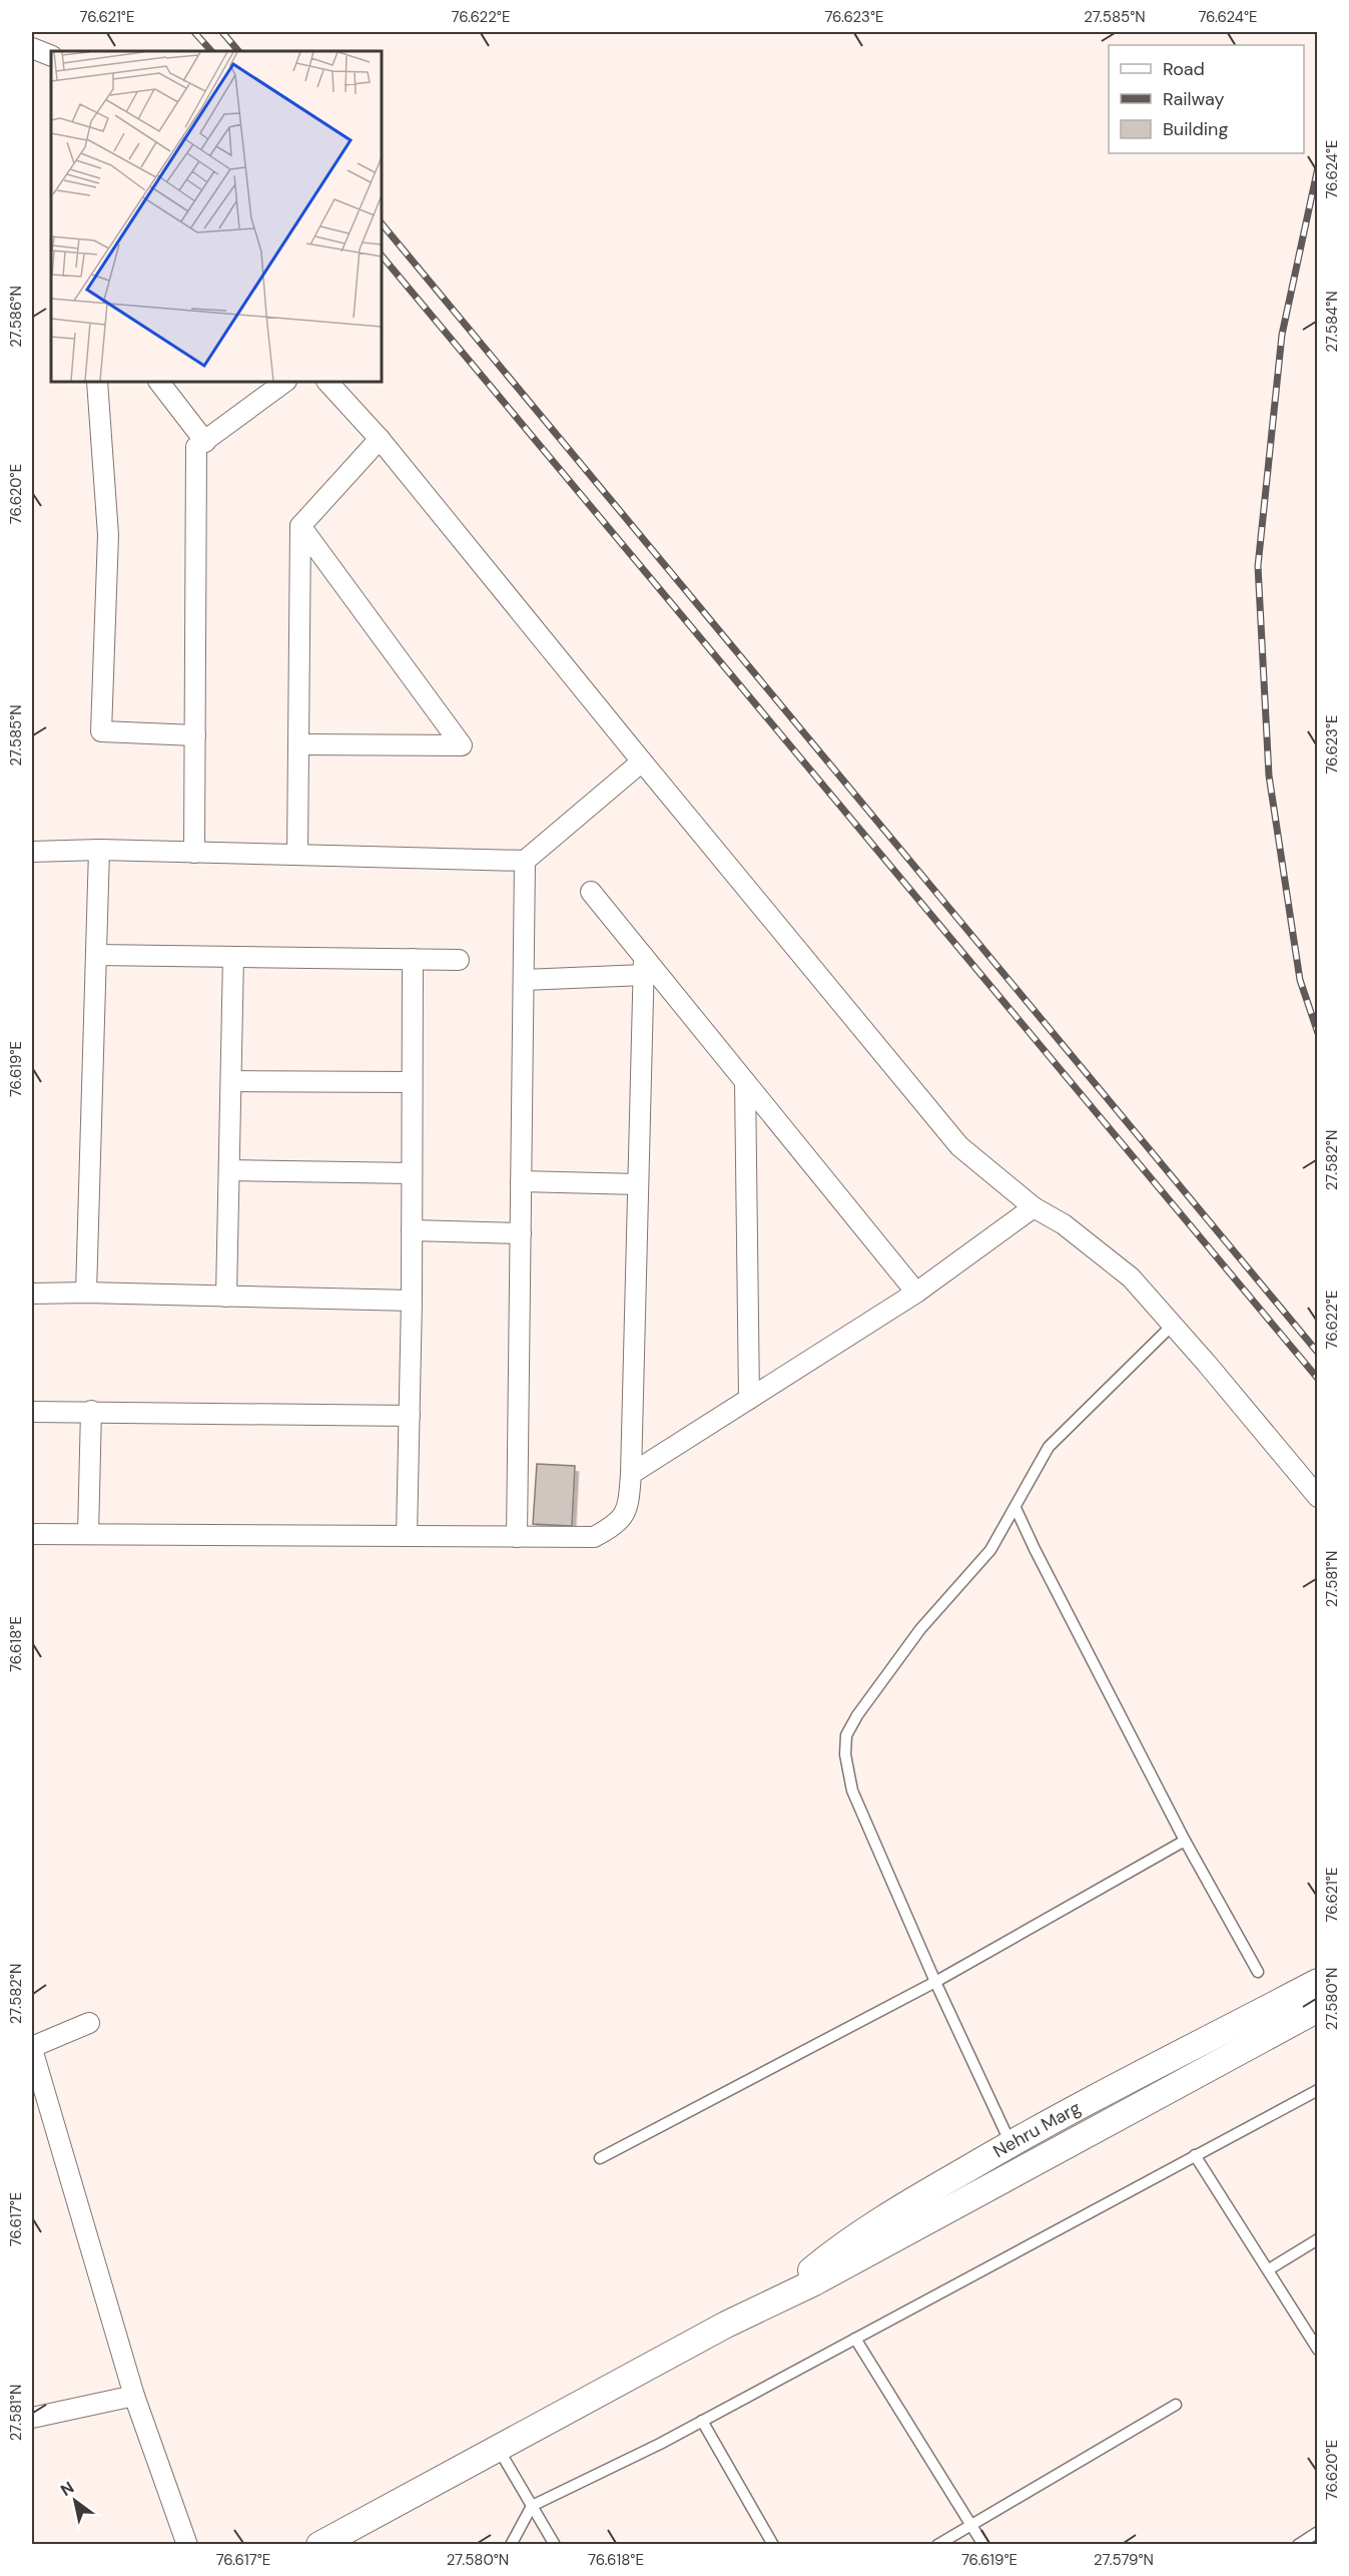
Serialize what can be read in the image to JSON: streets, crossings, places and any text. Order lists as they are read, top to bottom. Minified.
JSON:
{"streets":{"street":["Nehru Marg"]},"legend":["Road","Railway","Building"],"north":"top left","coordinates":["76.621°E","76.622°E","76.623°E","27.585°N","76.624°E","27.586°N","27.584°N","76.620°E","76.619°E","27.582°N","27.581°N","76.618°E","27.580°N","76.617°E","27.579°N"]}
